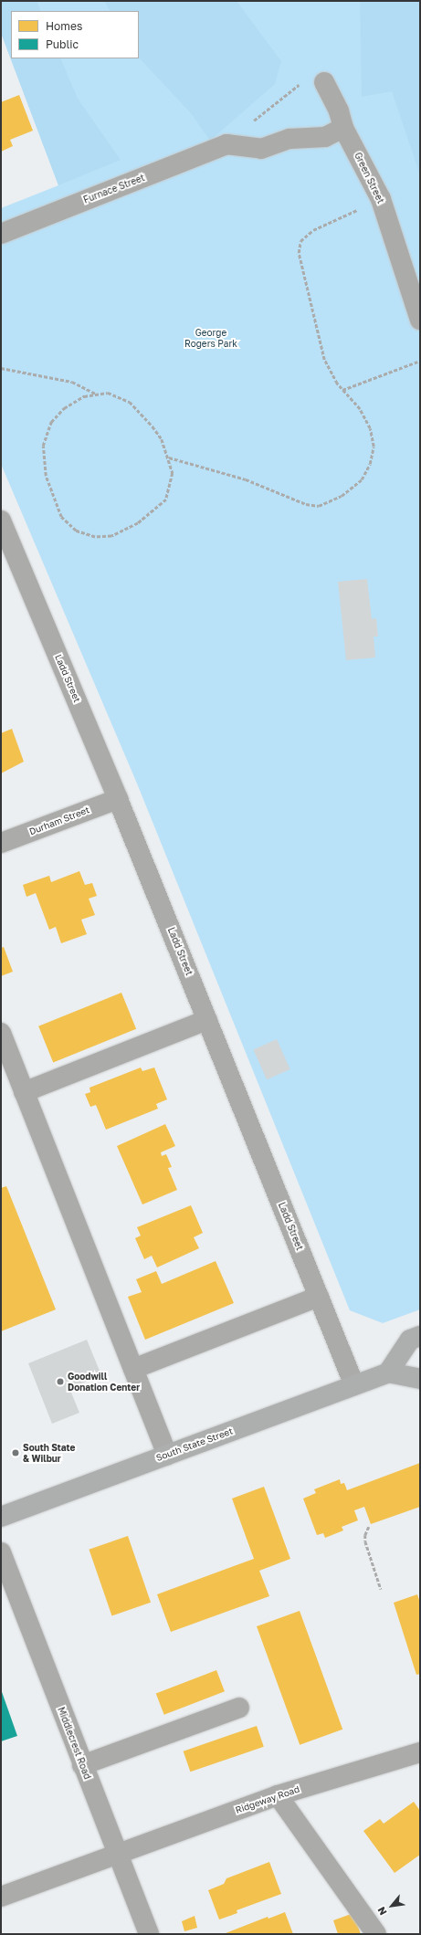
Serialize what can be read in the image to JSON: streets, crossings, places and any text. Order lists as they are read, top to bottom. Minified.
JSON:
{"streets":{"main road":["South State Street"],"street":["Green Street","Furnace Street","Ladd Street","Durham Street","Middlecrest Road","Ridgeway Road"]},"crossings":[["Green Street","Furnace Street"],["Ladd Street","Durham Street"],["Ladd Street","South State Street"],["Middlecrest Road","Ridgeway Road"]],"parks":["George Rogers Park"],"places":["Goodwill Donation Center","South State & Wilbur"],"legend":["Homes","Public"],"north":"bottom left"}
